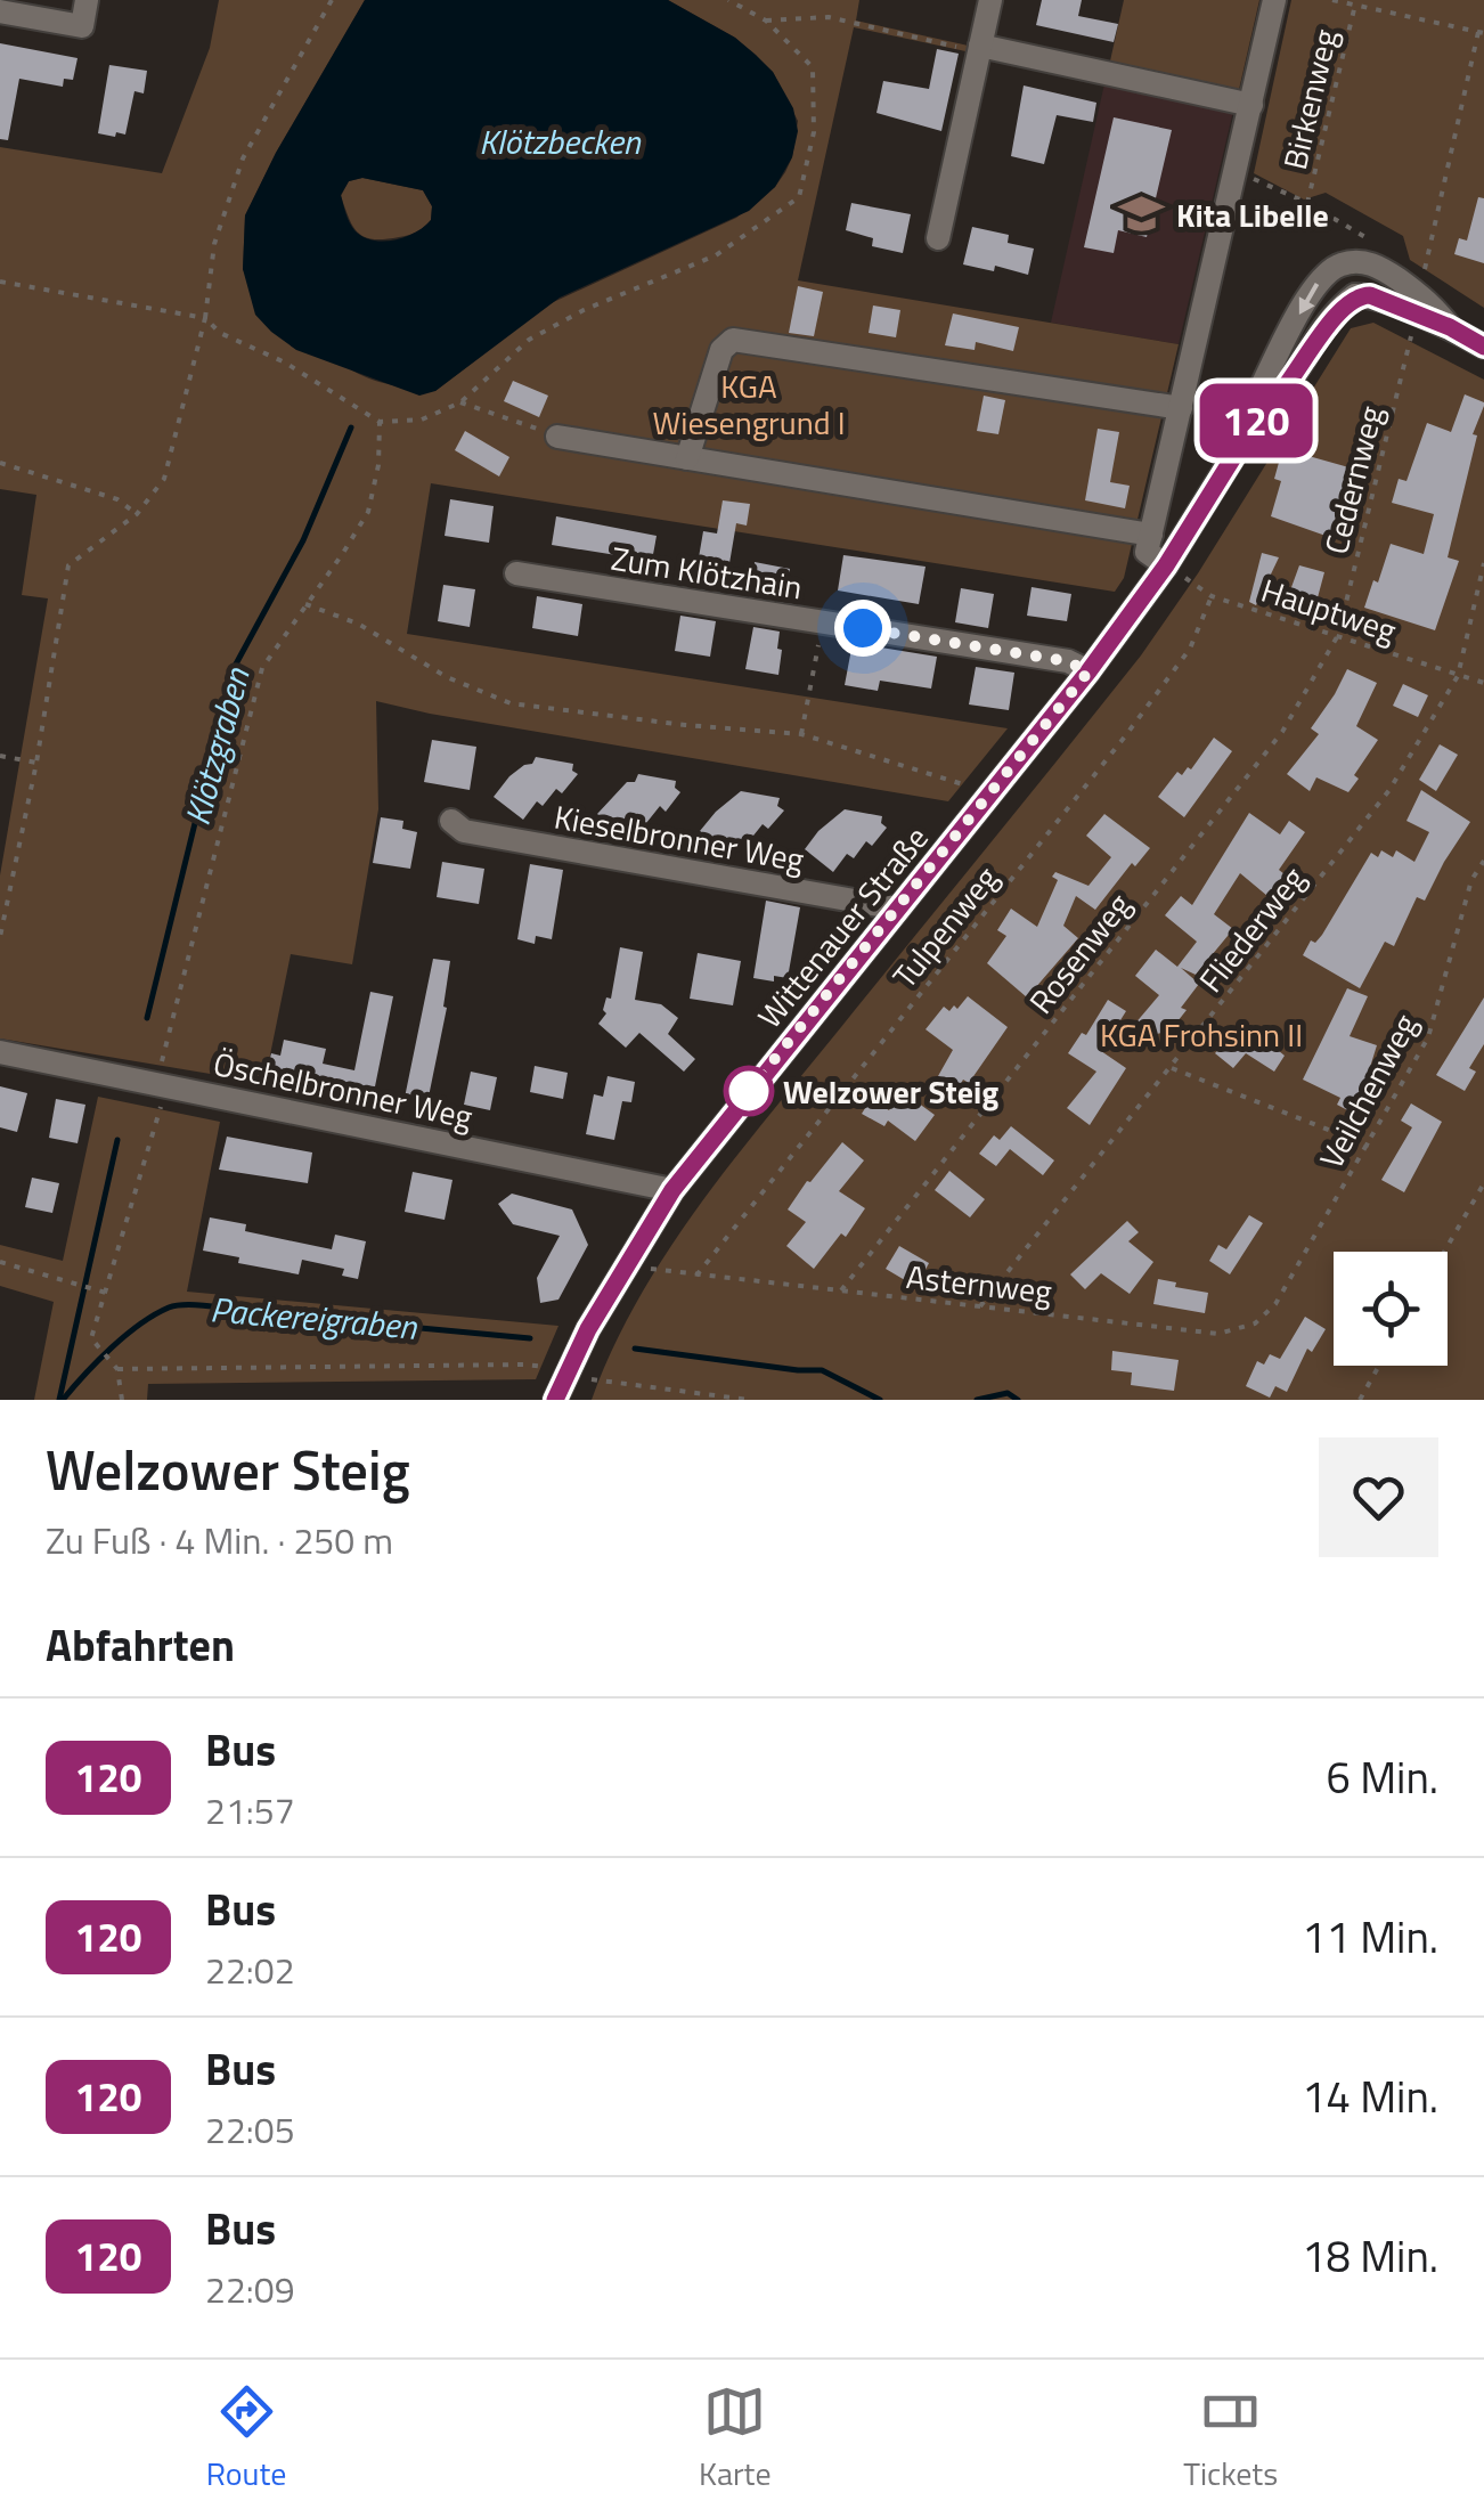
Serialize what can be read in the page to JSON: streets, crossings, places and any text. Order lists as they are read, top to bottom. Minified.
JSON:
{"streets":{"street":["Zum Klötzhain","Kieselbronner Weg","Wittenauer Straße","Öschelbronner Weg"],"path":["Birkenweg","Cedernweg","Hauptweg","Tulpenweg","Fliederweg","Rosenweg","Veilchenweg","Asternweg"]},"crossings":[["Cedernweg","Hauptweg"],["Cedernweg","Rosenweg"],["Zum Klötzhain","Wittenauer Straße"],["Hauptweg","Wittenauer Straße"],["Hauptweg","Tulpenweg"],["Hauptweg","Fliederweg"],["Hauptweg","Rosenweg"],["Kieselbronner Weg","Wittenauer Straße"],["Wittenauer Straße","Öschelbronner Weg"],["Tulpenweg","Asternweg"],["Fliederweg","Asternweg"],["Rosenweg","Asternweg"],["Veilchenweg","Asternweg"]],"water":["Klötzbecken","Klötzgraben","Packereigraben"],"parks":["KGA Wiesengrund I","KGA Frohsinn II"],"places":{"school or university":["Kita Libelle"],"other":["Welzower Steig"]},"lines":["bus line 120"],"page":{"on_map":"120","heading":[["Welzower Steig","Zu Fuß · 4 Min. · 250 m"],"Abfahrten"],"list":[{"mark":"120","name":"Bus","note":"21:57","value":"6 Min."},{"mark":"120","name":"Bus","note":"22:02","value":"11 Min."},{"mark":"120","name":"Bus","note":"22:05","value":"14 Min."},{"mark":"120","name":"Bus","note":"22:09","value":"18 Min."}],"tabs":["Route","Karte","Tickets"]}}
